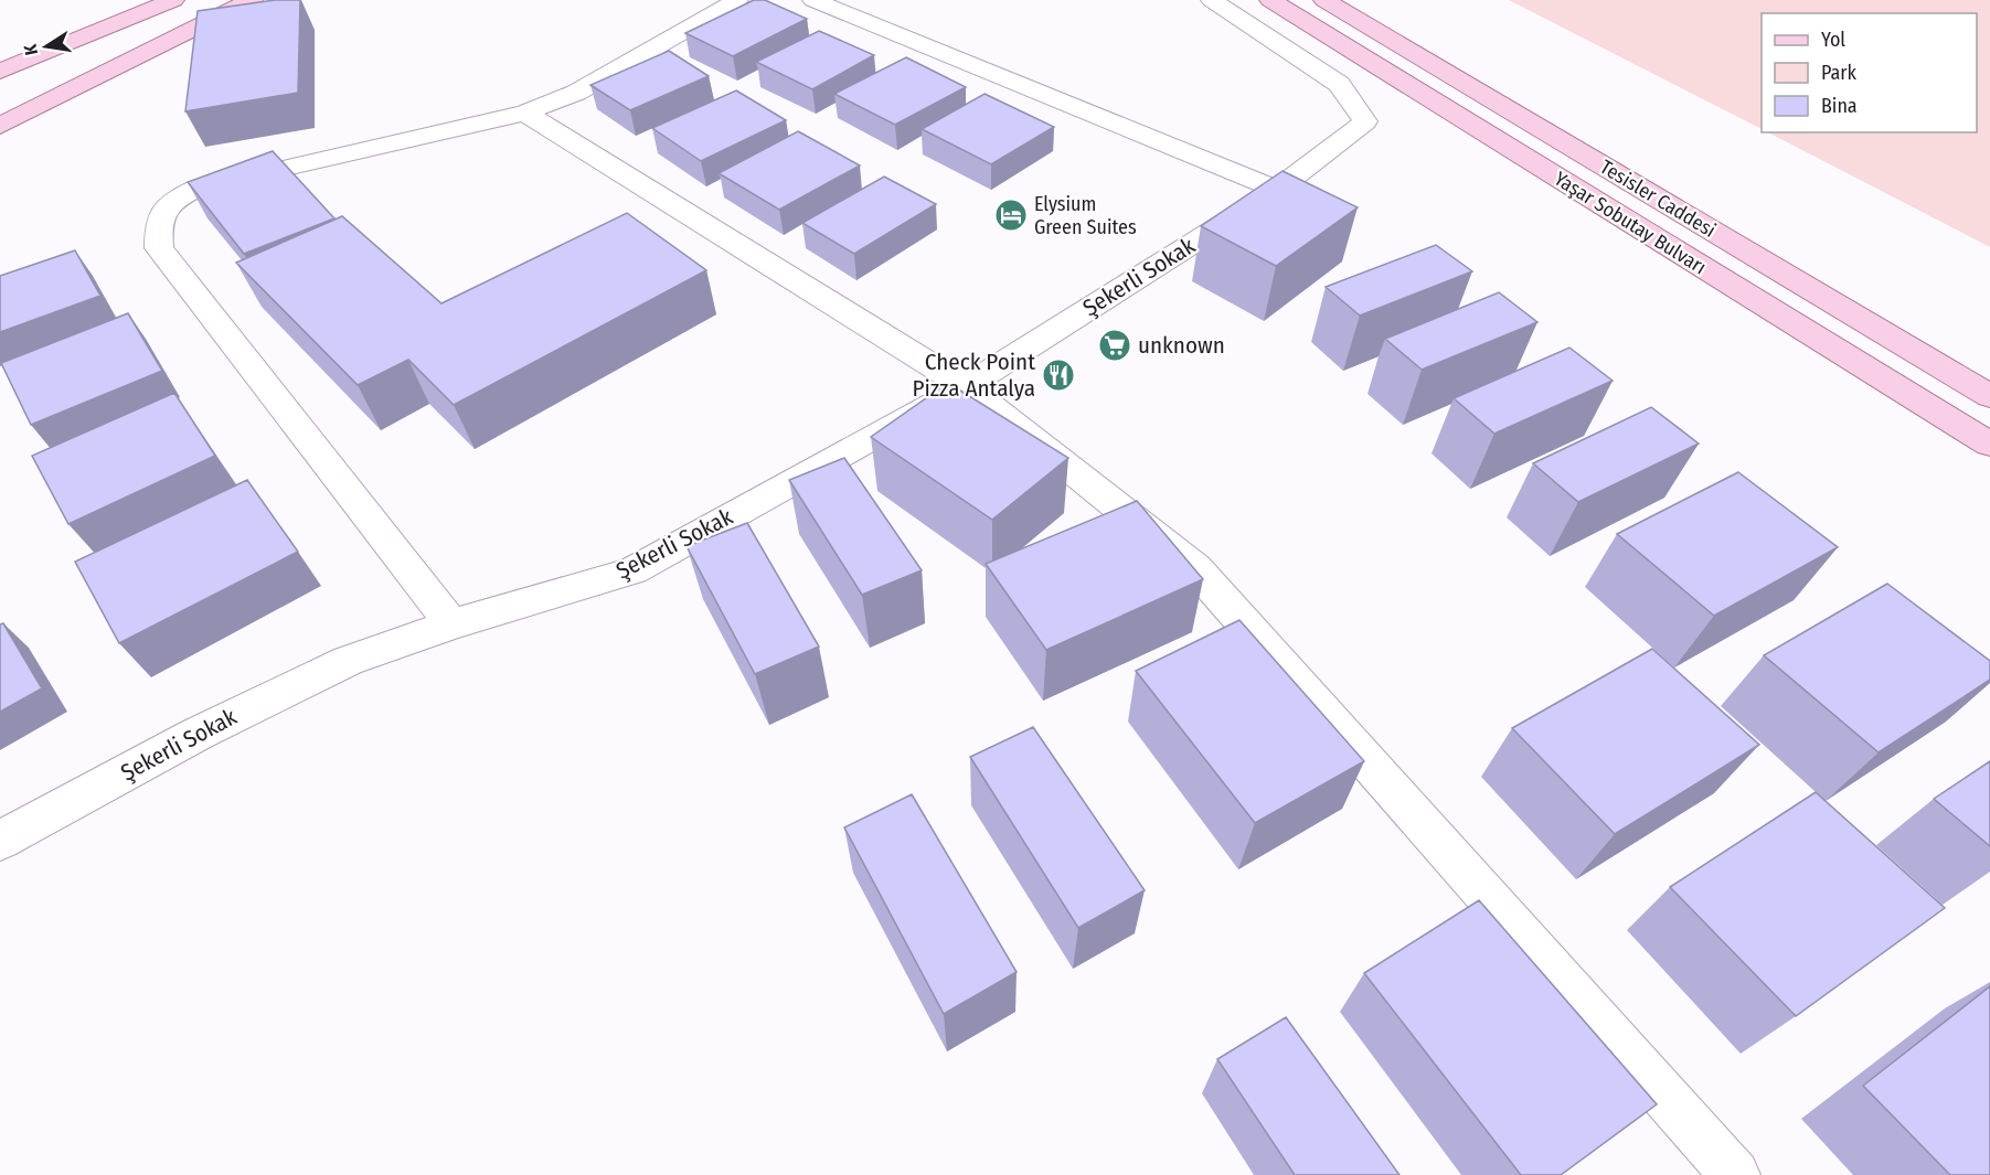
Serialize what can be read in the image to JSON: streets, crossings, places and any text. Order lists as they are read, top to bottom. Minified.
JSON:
{"streets":{"main road":["Tesisler Caddesi","Yaşar Sobutay Bulvarı"],"street":["Şekerli Sokak"]},"places":{"hotel":["Elysium Green Suites"],"supermarket":["unknown"],"restaurant":["Check Point Pizza Antalya"]},"legend":["Yol","Park","Bina"],"north":"left"}
